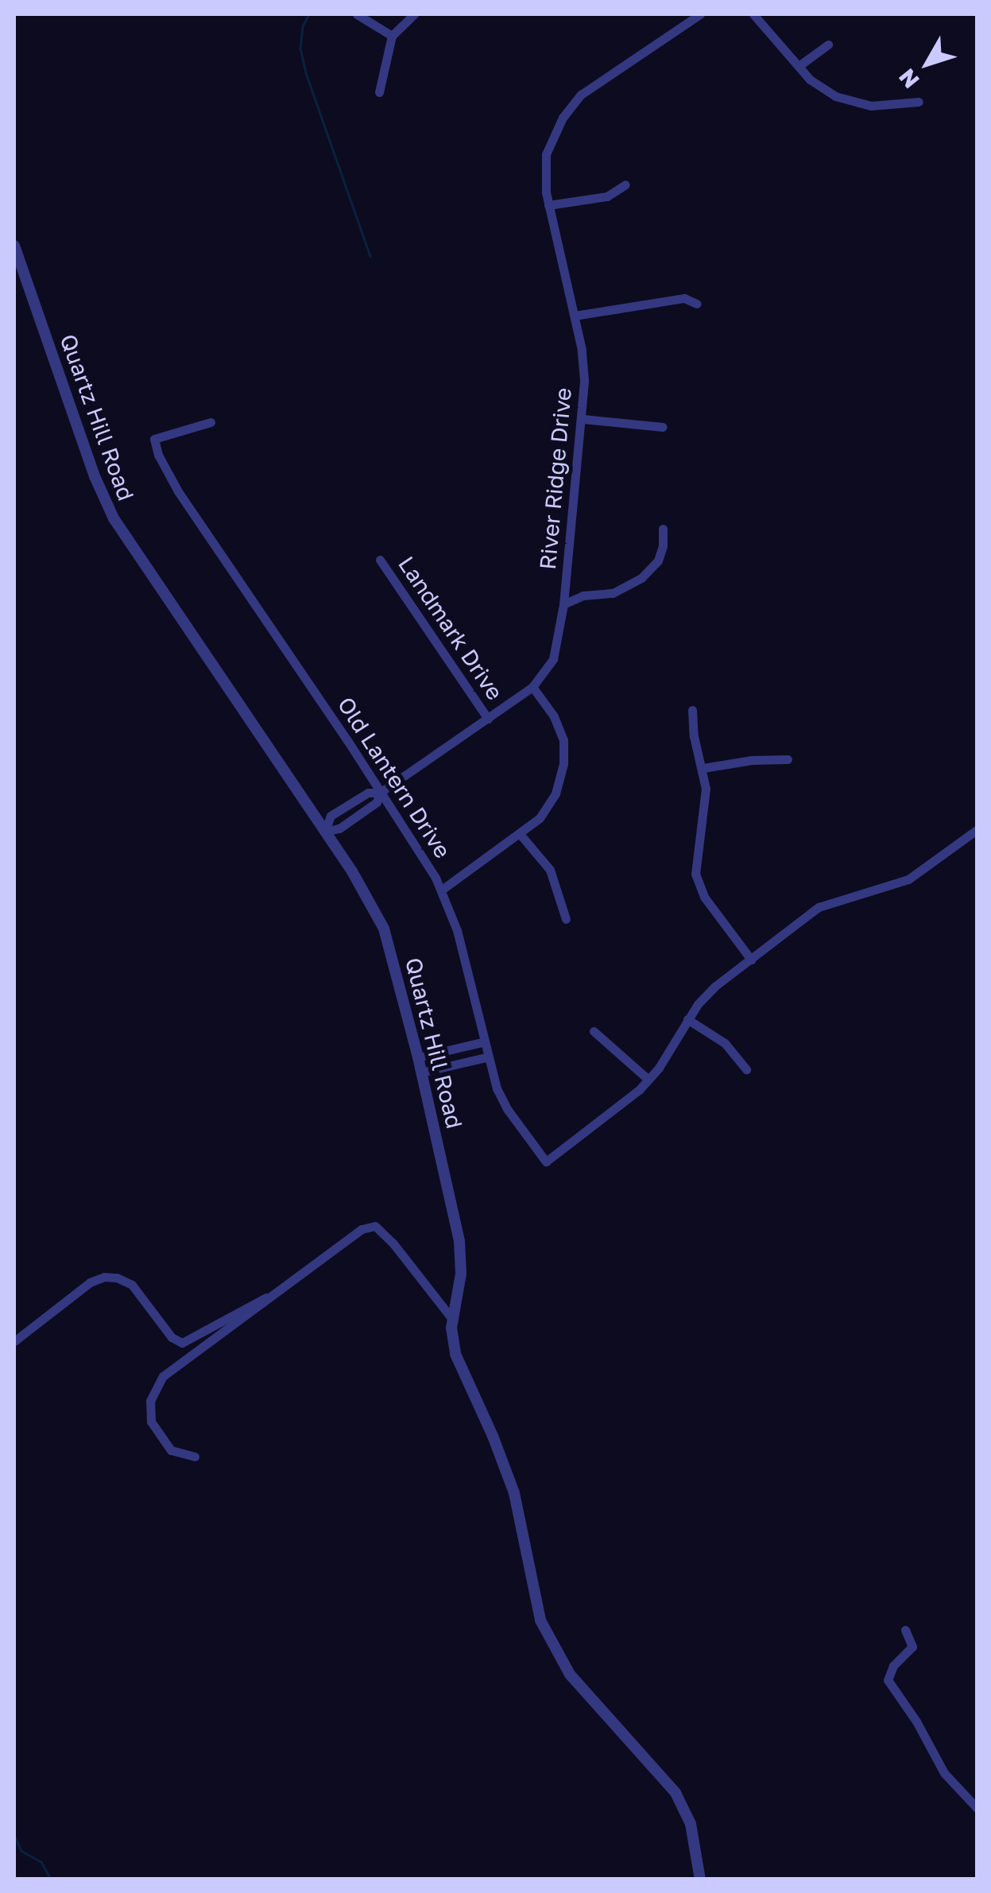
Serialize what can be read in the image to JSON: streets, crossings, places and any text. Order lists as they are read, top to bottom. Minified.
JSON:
{"streets":{"street":["Quartz Hill Road","River Ridge Drive","Landmark Drive","Old Lantern Drive"]},"crossings":[["Quartz Hill Road","River Ridge Drive"],["River Ridge Drive","Landmark Drive"],["River Ridge Drive","Old Lantern Drive"]],"north":"bottom left"}
